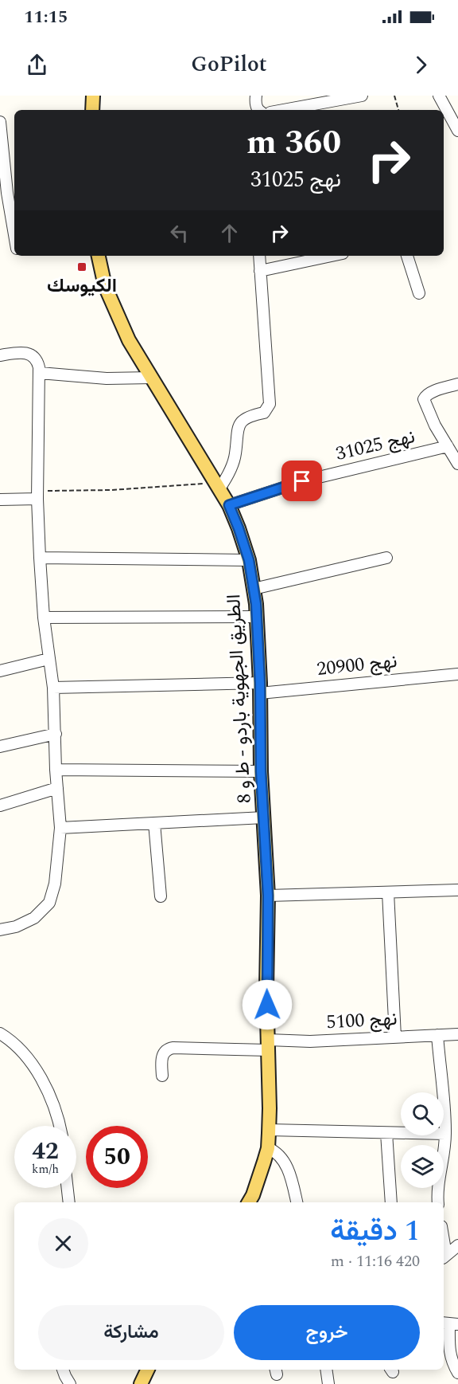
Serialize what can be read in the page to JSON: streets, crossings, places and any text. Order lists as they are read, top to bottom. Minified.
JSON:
{"streets":{"main road":["الطريق الجهوية باردو - ط و 8"],"street":["نهج 31025","نهج 20900","نهج 5100"]},"crossings":[["نهج 31025","الطريق الجهوية باردو - ط و 8"],["نهج 20900","الطريق الجهوية باردو - ط و 8"],["الطريق الجهوية باردو - ط و 8","نهج 5100"]],"places":{"transit":["الكيوسك"]},"page":{"status":"11:15","header":"GoPilot","turn":["360 m","نهج 31025"],"speed":"42 km/h","limit":"50","heading":["1 دقيقة","420 m · 11:16"],"buttons":["خروج","مشاركة"]}}
